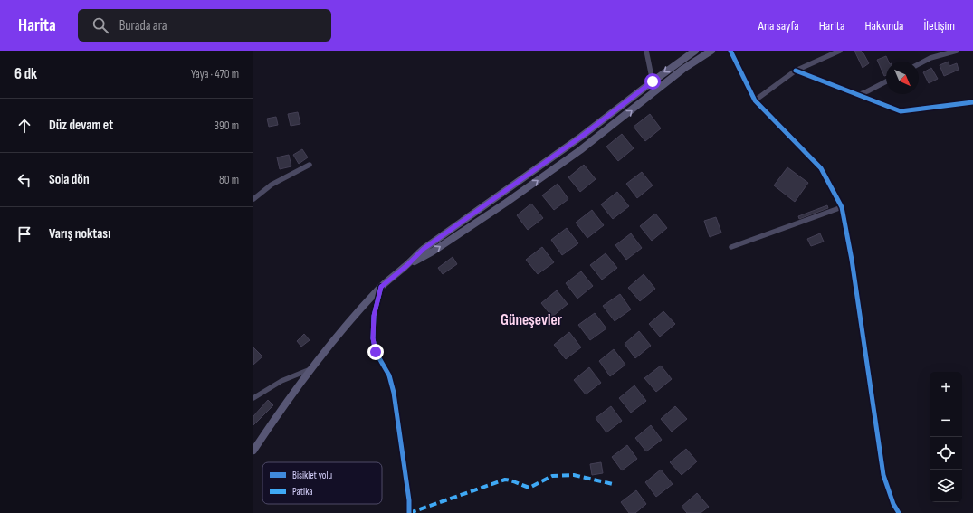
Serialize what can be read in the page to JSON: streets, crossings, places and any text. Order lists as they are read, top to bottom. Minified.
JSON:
{"districts":["Güneşevler"],"legend":["Bisiklet yolu","Patika"],"north":"bottom right","page":{"header":"Harita","search":"Burada ara","nav":["Ana sayfa","Harita","Hakkında","İletişim"],"heading":["6 dk","Yaya · 470 m"],"list":[["Düz devam et","390 m"],["Sola dön","80 m"],"Varış noktası"],"map_buttons":["+","−"]}}
